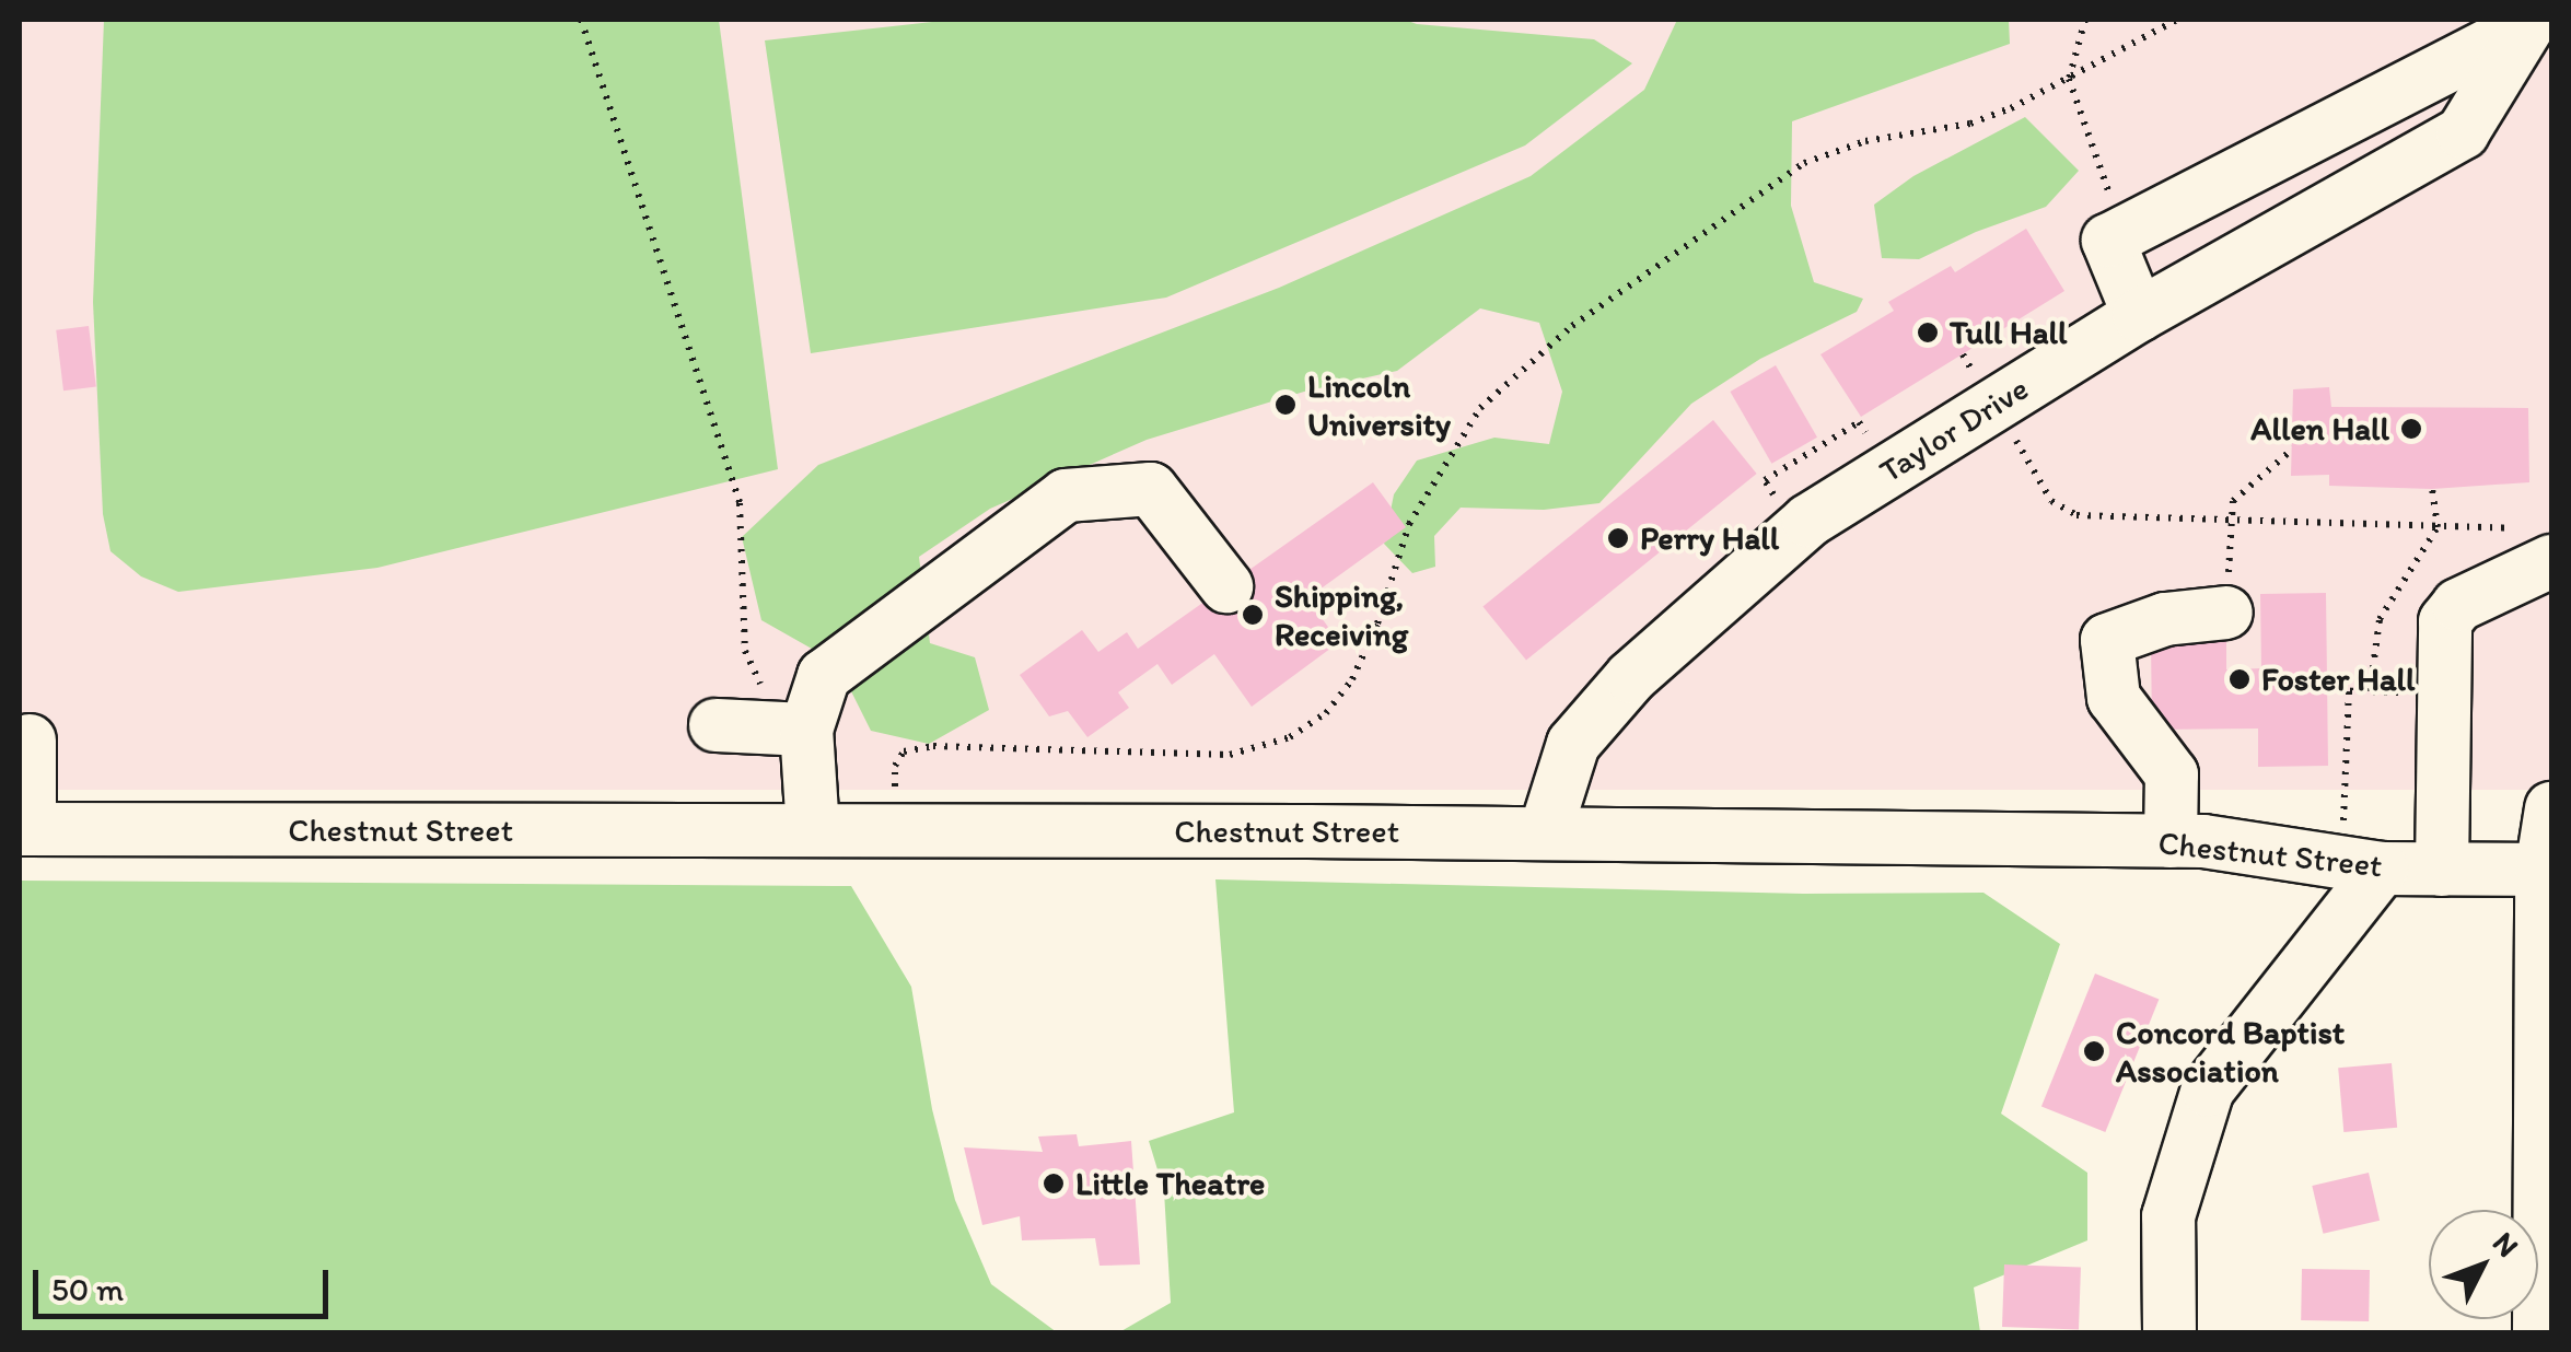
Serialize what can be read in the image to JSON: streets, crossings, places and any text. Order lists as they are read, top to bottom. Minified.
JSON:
{"streets":{"street":["Taylor Drive","Chestnut Street"]},"crossings":[["Taylor Drive","Chestnut Street"]],"places":["Tull Hall","Lincoln University","Allen Hall","Perry Hall","Shipping, Receiving","Foster Hall","Concord Baptist Association","Little Theatre"],"scale_bar":"50 m","north":"top right"}
